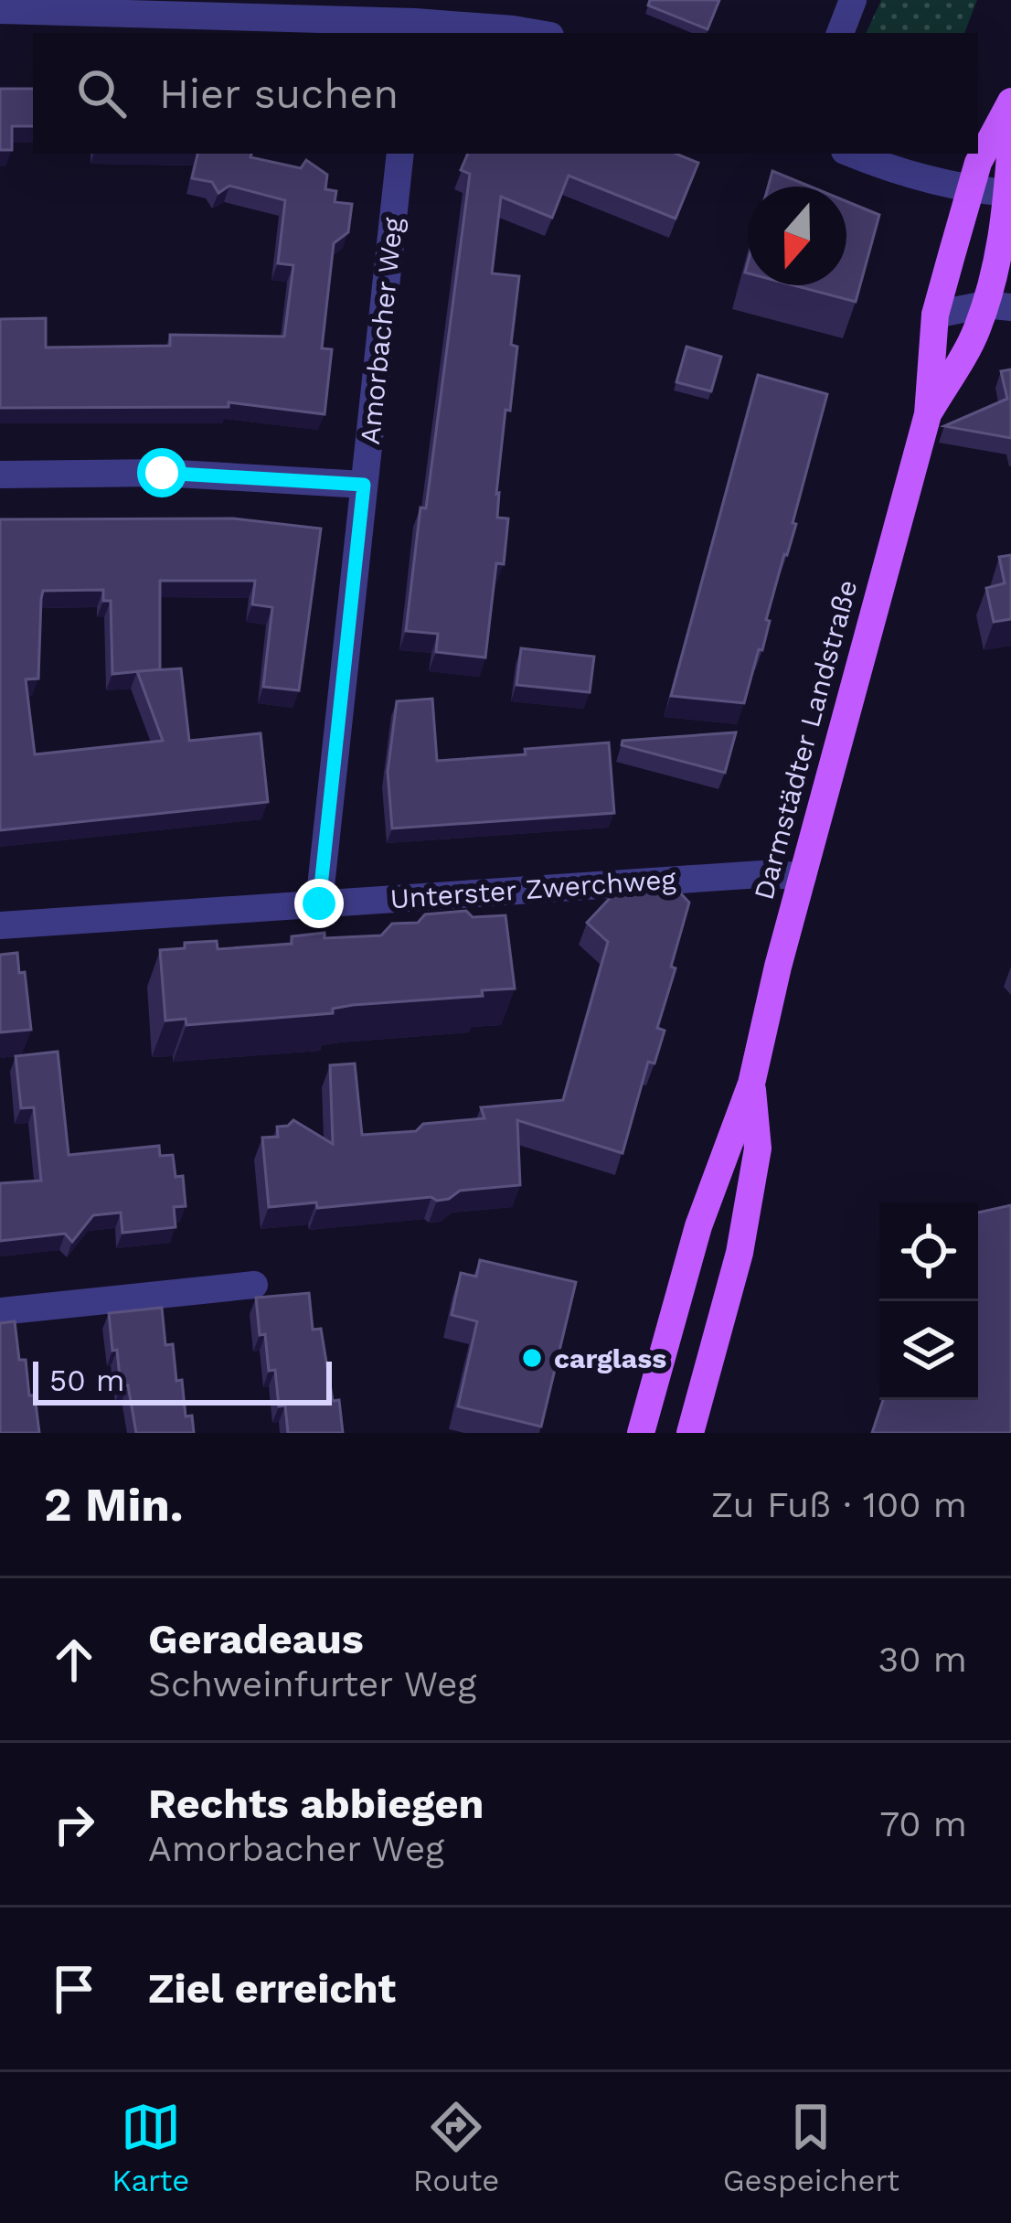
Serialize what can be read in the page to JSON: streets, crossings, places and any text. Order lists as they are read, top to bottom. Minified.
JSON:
{"streets":{"main road":["Darmstädter Landstraße"],"street":["Amorbacher Weg","Unterster Zwerchweg"]},"crossings":[["Amorbacher Weg","Unterster Zwerchweg"],["Darmstädter Landstraße","Unterster Zwerchweg"]],"places":["carglass"],"scale_bar":"50 m","north":"bottom","page":{"search":"Hier suchen","scale":"50 m","heading":["2 Min.","Zu Fuß · 100 m"],"list":[["Geradeaus","Schweinfurter Weg","30 m"],["Rechts abbiegen","Amorbacher Weg","70 m"],"Ziel erreicht"],"nav":["Karte","Route","Gespeichert"]}}
